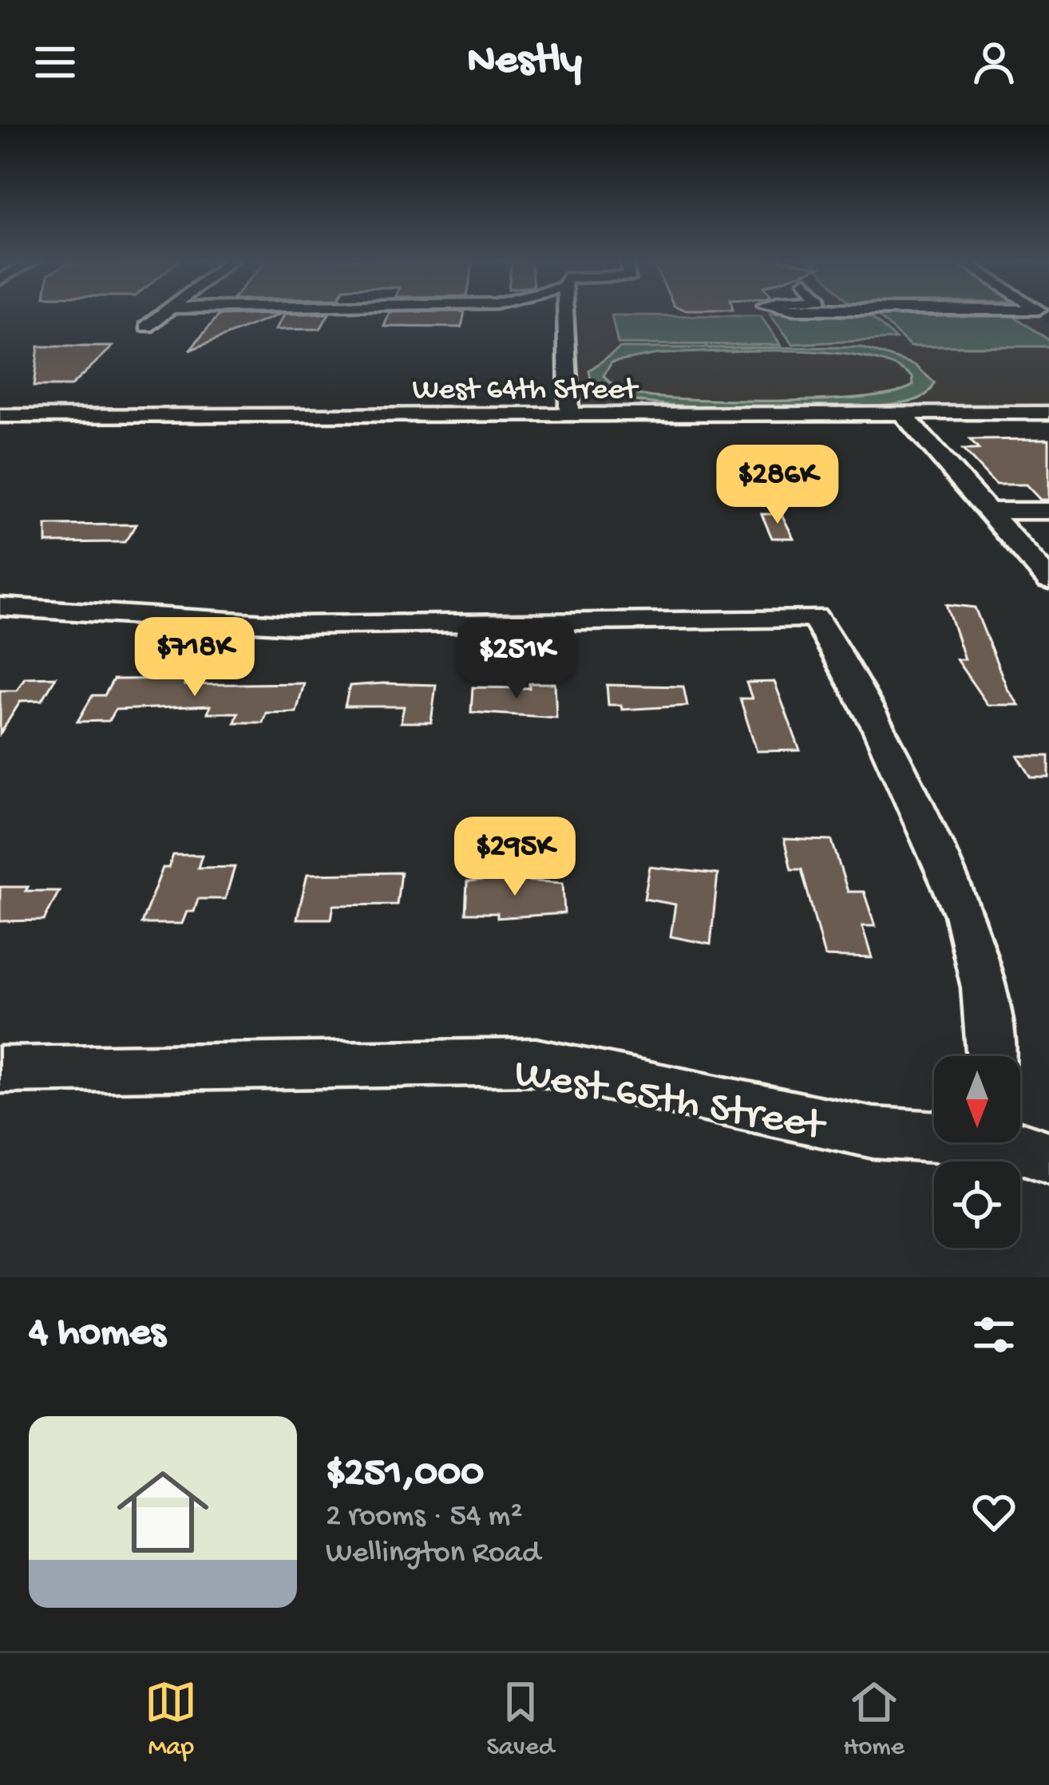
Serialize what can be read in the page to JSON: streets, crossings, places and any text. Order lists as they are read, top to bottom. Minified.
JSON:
{"streets":{"street":["West 64th Street","West 65th Street"]},"north":"bottom","page":{"header":"Nestly","price":["$286K","$718K","$251K","$295K"],"heading":"4 homes","list":[{"name":"$251,000","note":"2 rooms · 54 m² · Wellington Road"}],"tabs":["Map","Saved","Home"]}}
